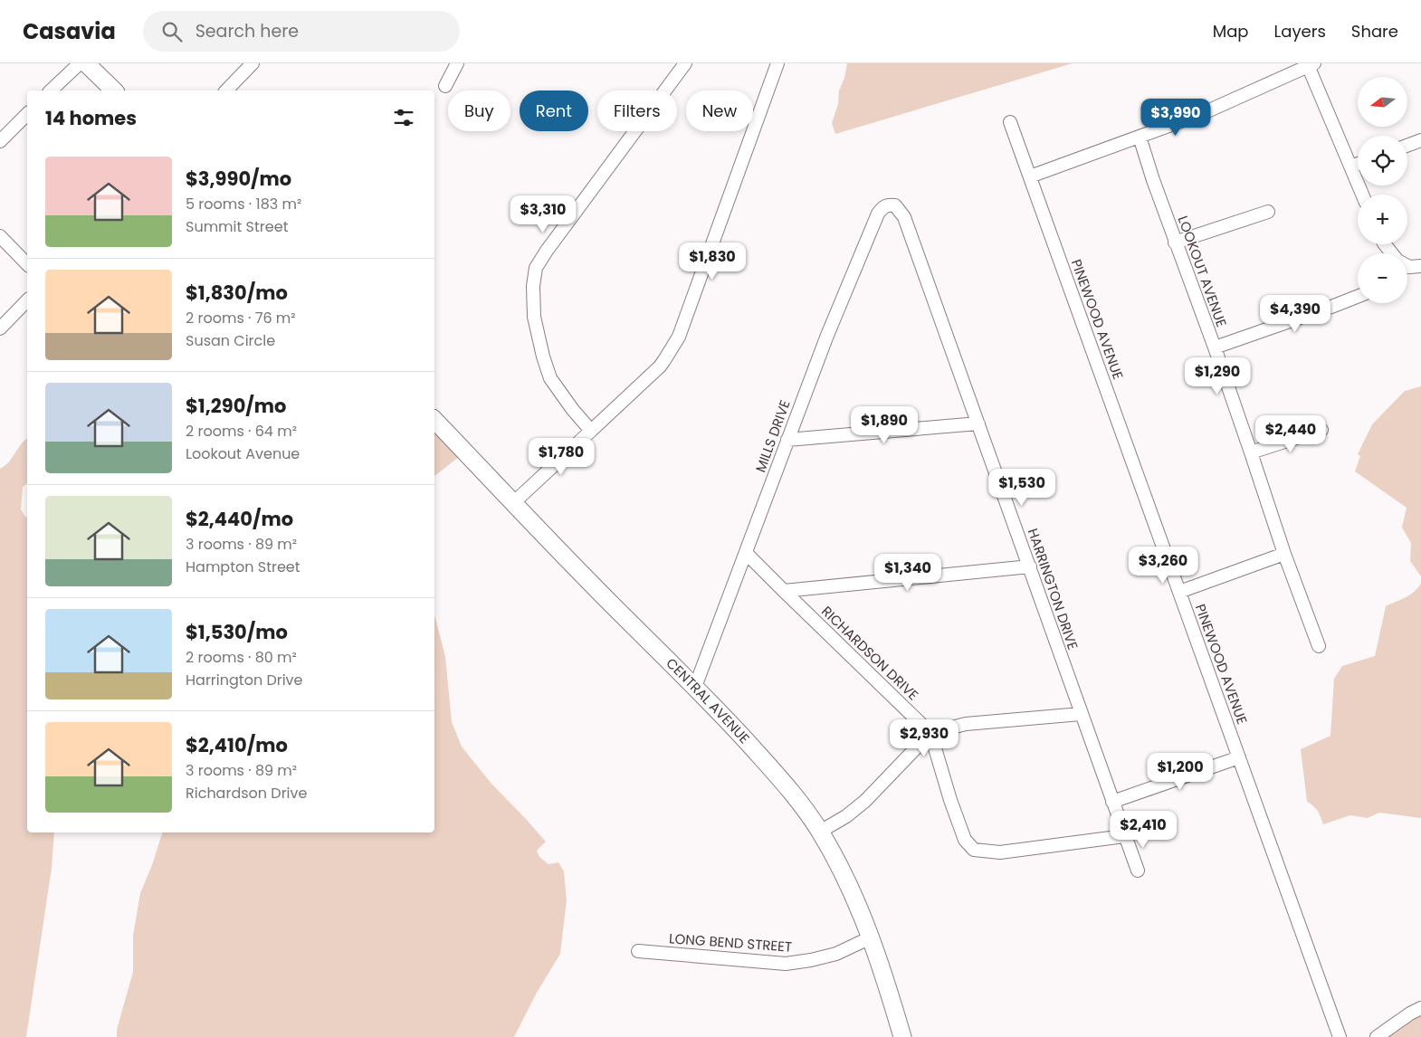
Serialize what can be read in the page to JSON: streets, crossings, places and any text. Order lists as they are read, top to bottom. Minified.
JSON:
{"streets":{"main road":["CENTRAL AVENUE"],"street":["LOOKOUT AVENUE","PINEWOOD AVENUE","MILLS DRIVE","HARRINGTON DRIVE","RICHARDSON DRIVE","LONG BEND STREET"]},"crossings":[["MILLS DRIVE","HARRINGTON DRIVE"],["MILLS DRIVE","RICHARDSON DRIVE"],["MILLS DRIVE","CENTRAL AVENUE"],["HARRINGTON DRIVE","RICHARDSON DRIVE"],["CENTRAL AVENUE","LONG BEND STREET"]],"north":"left","page":{"header":"Casavia","search":"Search here","nav":["Map","Layers","Share"],"map_buttons":["+","−"],"chip":["Buy","Rent","Filters","New"],"heading":"14 homes","price":["$3,990","$3,310","$1,830","$4,390","$1,290","$1,890","$2,440","$1,780","$1,530","$3,260","$1,340","$2,930","$1,200","$2,410"],"list":[{"name":"$3,990/mo","note":"5 rooms · 183 m² · Summit Street"},{"name":"$1,830/mo","note":"2 rooms · 76 m² · Susan Circle"},{"name":"$1,290/mo","note":"2 rooms · 64 m² · Lookout Avenue"},{"name":"$2,440/mo","note":"3 rooms · 89 m² · Hampton Street"},{"name":"$1,530/mo","note":"2 rooms · 80 m² · Harrington Drive"},{"name":"$2,410/mo","note":"3 rooms · 89 m² · Richardson Drive"}]}}
